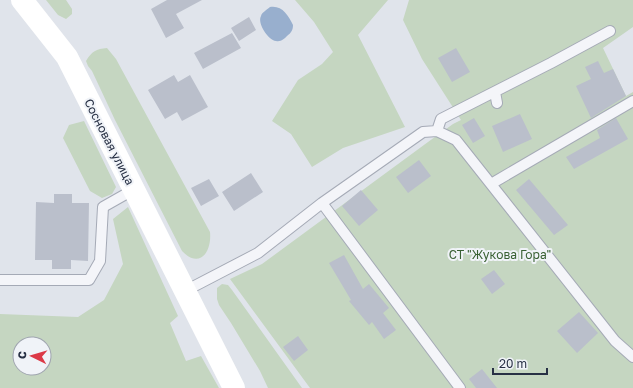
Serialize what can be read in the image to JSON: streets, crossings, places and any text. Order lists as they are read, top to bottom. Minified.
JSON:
{"streets":{"street":["Сосновая улица"]},"parks":["СТ \"Жукова Гора\""],"scale_bar":"20 m","north":"left"}
